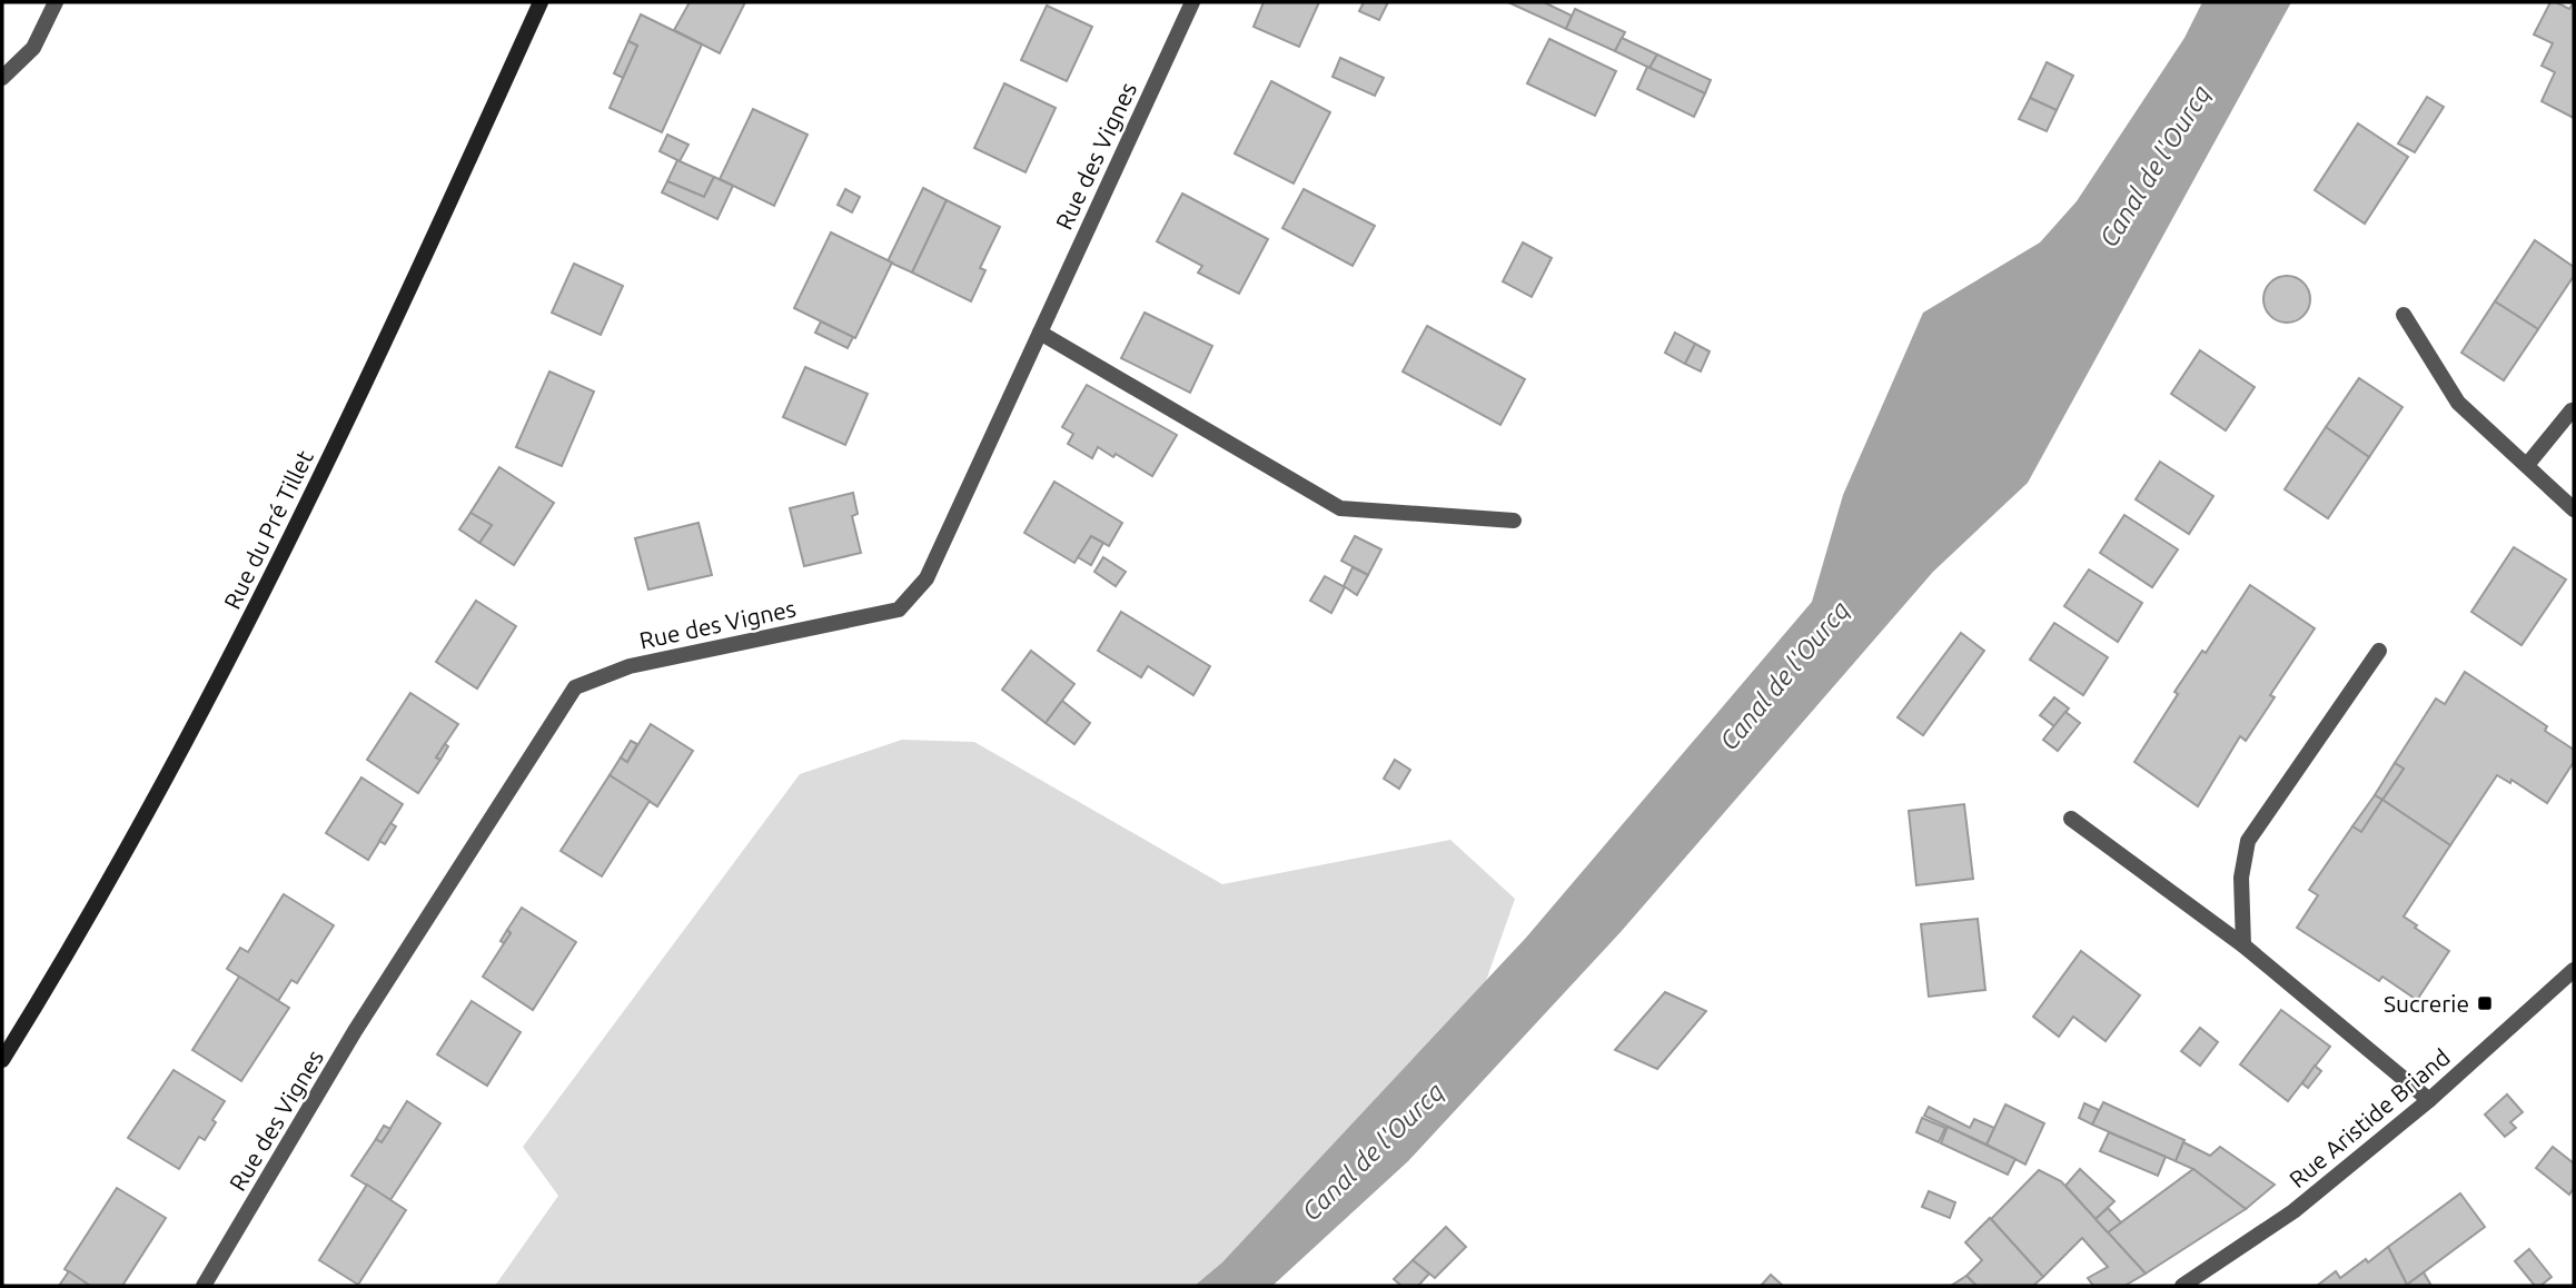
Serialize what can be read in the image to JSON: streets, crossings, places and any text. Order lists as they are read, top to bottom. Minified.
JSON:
{"streets":{"street":["Rue des Vignes","Rue du Pré Tillet","Rue Aristide Briand"]},"water":["Canal de l'Ourcq"],"places":{"transit":["Sucrerie"]}}
